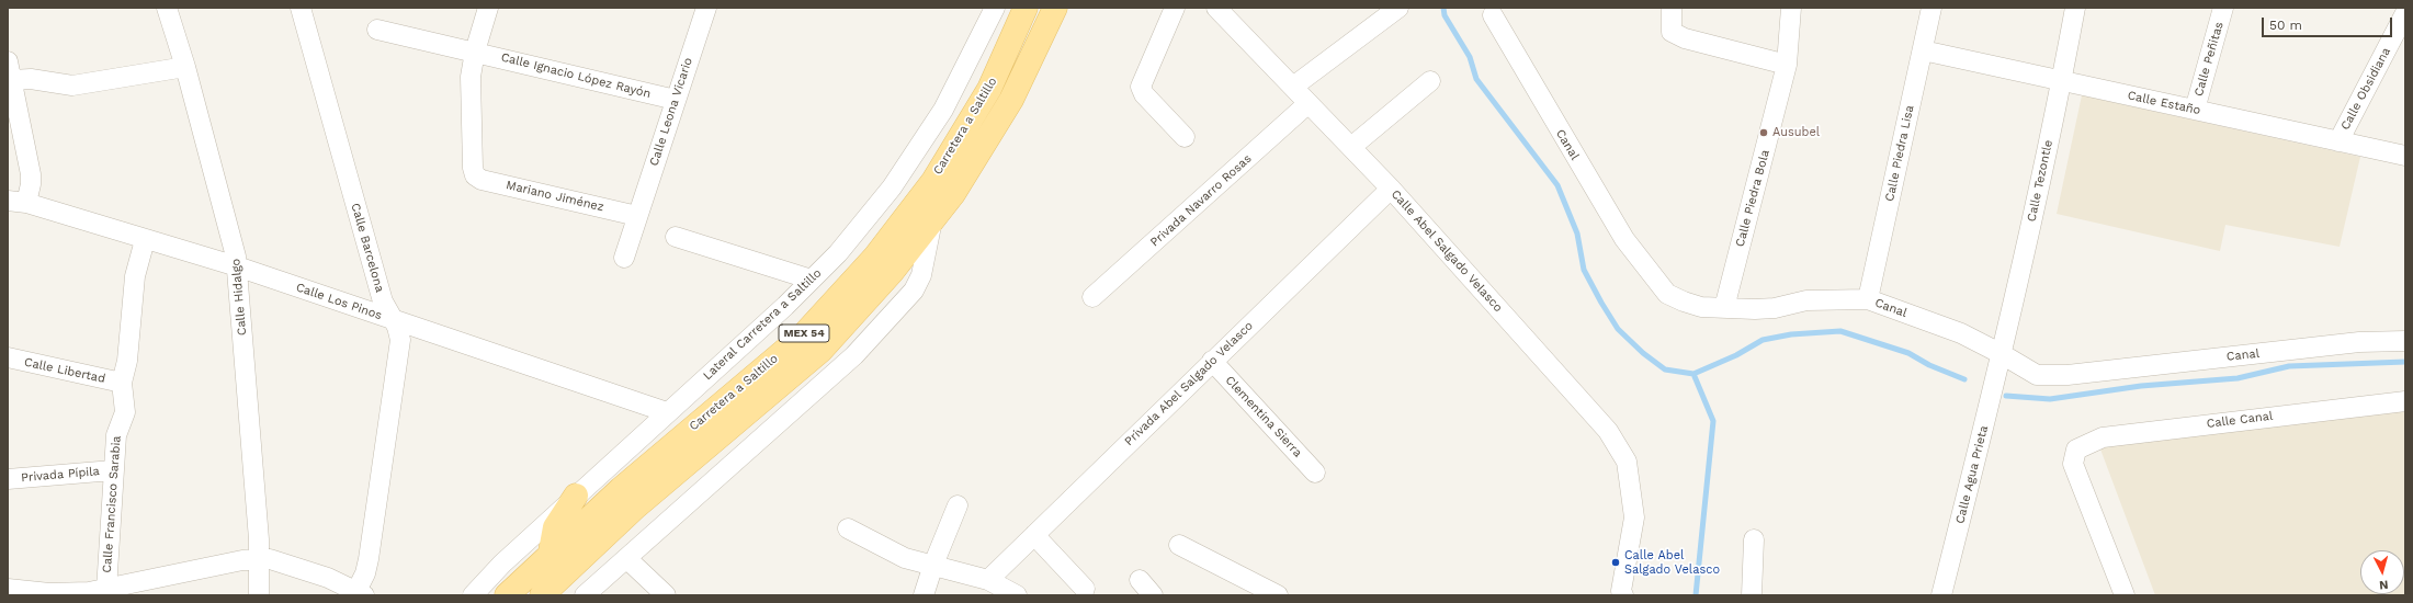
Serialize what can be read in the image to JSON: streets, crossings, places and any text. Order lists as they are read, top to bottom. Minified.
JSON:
{"streets":{"main road":["Carretera a Saltillo","MEX 54"],"street":["Calle Peñitas","Calle Ignacio López Rayón","Calle Obsidiana","Calle Estaño","Calle Leona Vicario","Canal","Calle Piedra Lisa","Calle Tezontle","Mariano Jiménez","Calle Piedra Bola","Privada Navarro Rosas","Calle Barcelona","Calle Abel Salgado Velasco","Calle Hidalgo","Calle Los Pinos","Lateral Carretera a Saltillo","Calle Libertad","Privada Abel Salgado Velasco","Clementina Sierra","Calle Canal","Privada Pípila","Calle Agua Prieta","Calle Francisco Sarabia"]},"crossings":[["Calle Peñitas","Calle Estaño"],["Calle Ignacio López Rayón","Calle Leona Vicario"],["Calle Ignacio López Rayón","Mariano Jiménez"],["Calle Obsidiana","Calle Estaño"],["Calle Estaño","Calle Piedra Lisa"],["Calle Estaño","Calle Tezontle"],["Calle Leona Vicario","Mariano Jiménez"],["Canal","Calle Piedra Lisa"],["Canal","Calle Tezontle"],["Canal","Calle Piedra Bola"],["Canal","Calle Agua Prieta"],["Calle Tezontle","Calle Agua Prieta"],["Privada Navarro Rosas","Calle Abel Salgado Velasco"],["Calle Barcelona","Calle Los Pinos"],["Calle Abel Salgado Velasco","Privada Abel Salgado Velasco"],["Calle Hidalgo","Calle Los Pinos"],["Calle Los Pinos","Lateral Carretera a Saltillo"],["Calle Los Pinos","Calle Francisco Sarabia"],["Calle Libertad","Calle Francisco Sarabia"],["Privada Abel Salgado Velasco","Clementina Sierra"],["Privada Pípila","Calle Francisco Sarabia"]],"places":["Ausubel","Calle Abel Salgado Velasco"],"scale_bar":"50 m","north":"bottom"}
